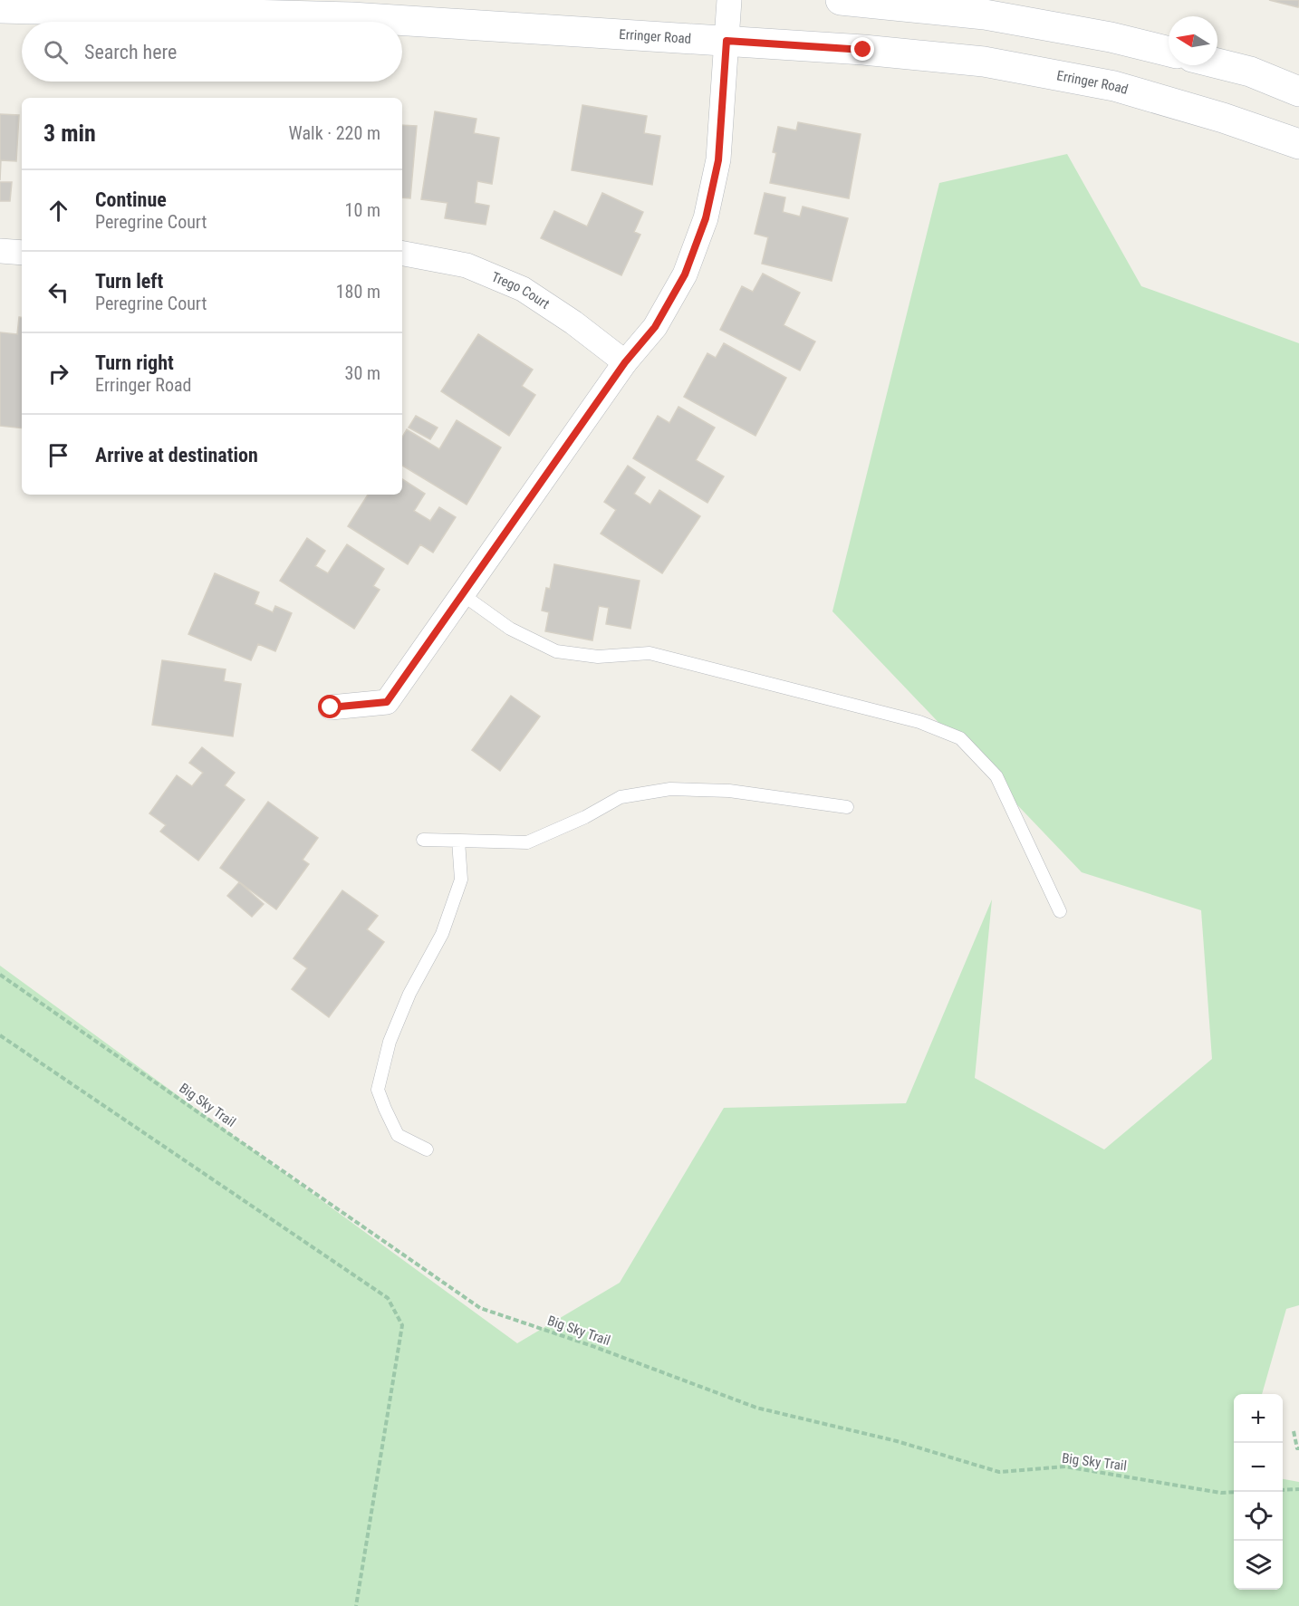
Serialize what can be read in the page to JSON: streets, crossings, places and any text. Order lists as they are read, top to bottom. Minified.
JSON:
{"streets":{"main road":["Erringer Road"],"street":["Trego Court"],"path":["Big Sky Trail"]},"north":"left","page":{"search":"Search here","heading":["3 min","Walk · 220 m"],"list":[["Continue","Peregrine Court","10 m"],["Turn left","Peregrine Court","180 m"],["Turn right","Erringer Road","30 m"],"Arrive at destination"],"map_buttons":["+","−"]}}
